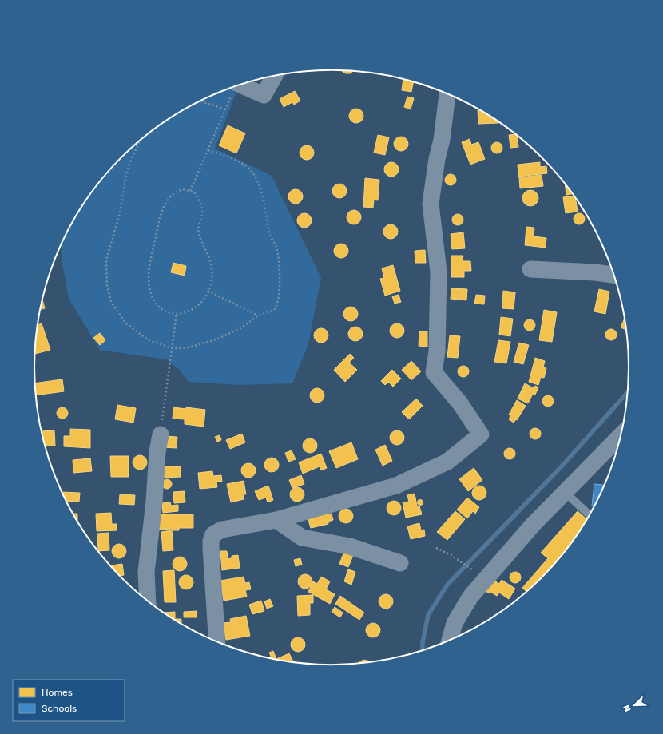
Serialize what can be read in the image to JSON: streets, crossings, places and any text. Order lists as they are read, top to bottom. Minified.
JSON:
{"legend":["Homes","Schools"],"north":"bottom left"}
